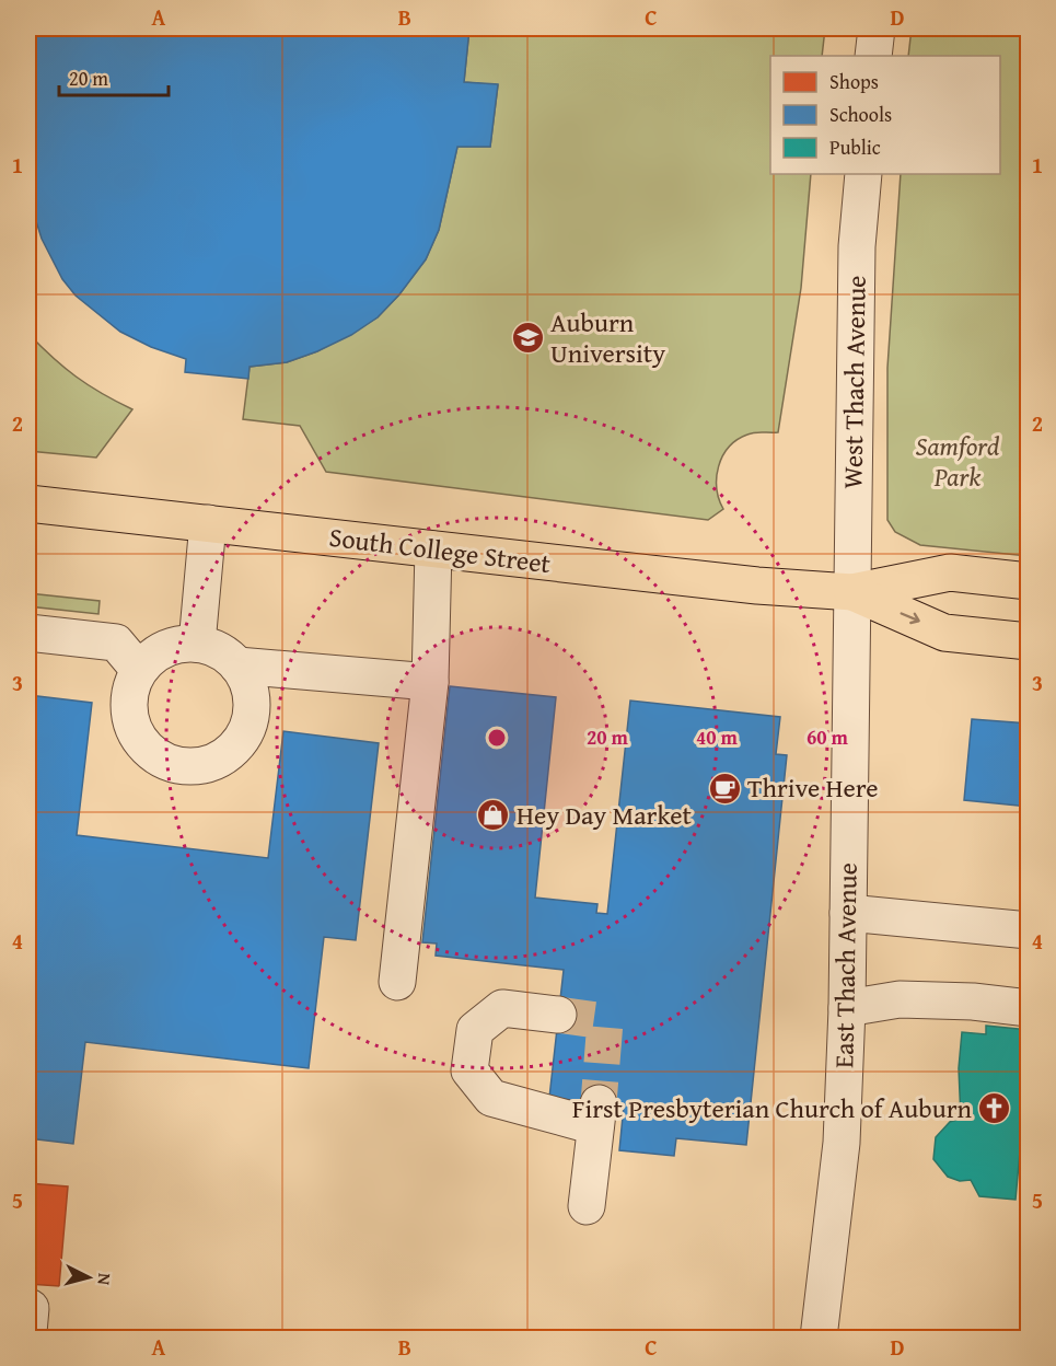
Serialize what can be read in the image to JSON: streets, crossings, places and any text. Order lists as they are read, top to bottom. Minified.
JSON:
{"streets":{"main road":["South College Street"],"street":["West Thach Avenue","East Thach Avenue"]},"crossings":[["West Thach Avenue","South College Street"],["West Thach Avenue","East Thach Avenue"],["South College Street","East Thach Avenue"]],"parks":["Samford Park"],"places":{"school or university":["Auburn University"],"cafe":["Thrive Here"],"shop":["Hey Day Market"],"church":["First Presbyterian Church of Auburn"]},"legend":["Shops","Schools","Public"],"scale_bar":"20 m","north":"right","grid":{"columns":["A","B","C","D"],"rows":["1","2","3","4","5"]},"rings":["20 m","40 m","60 m"]}
